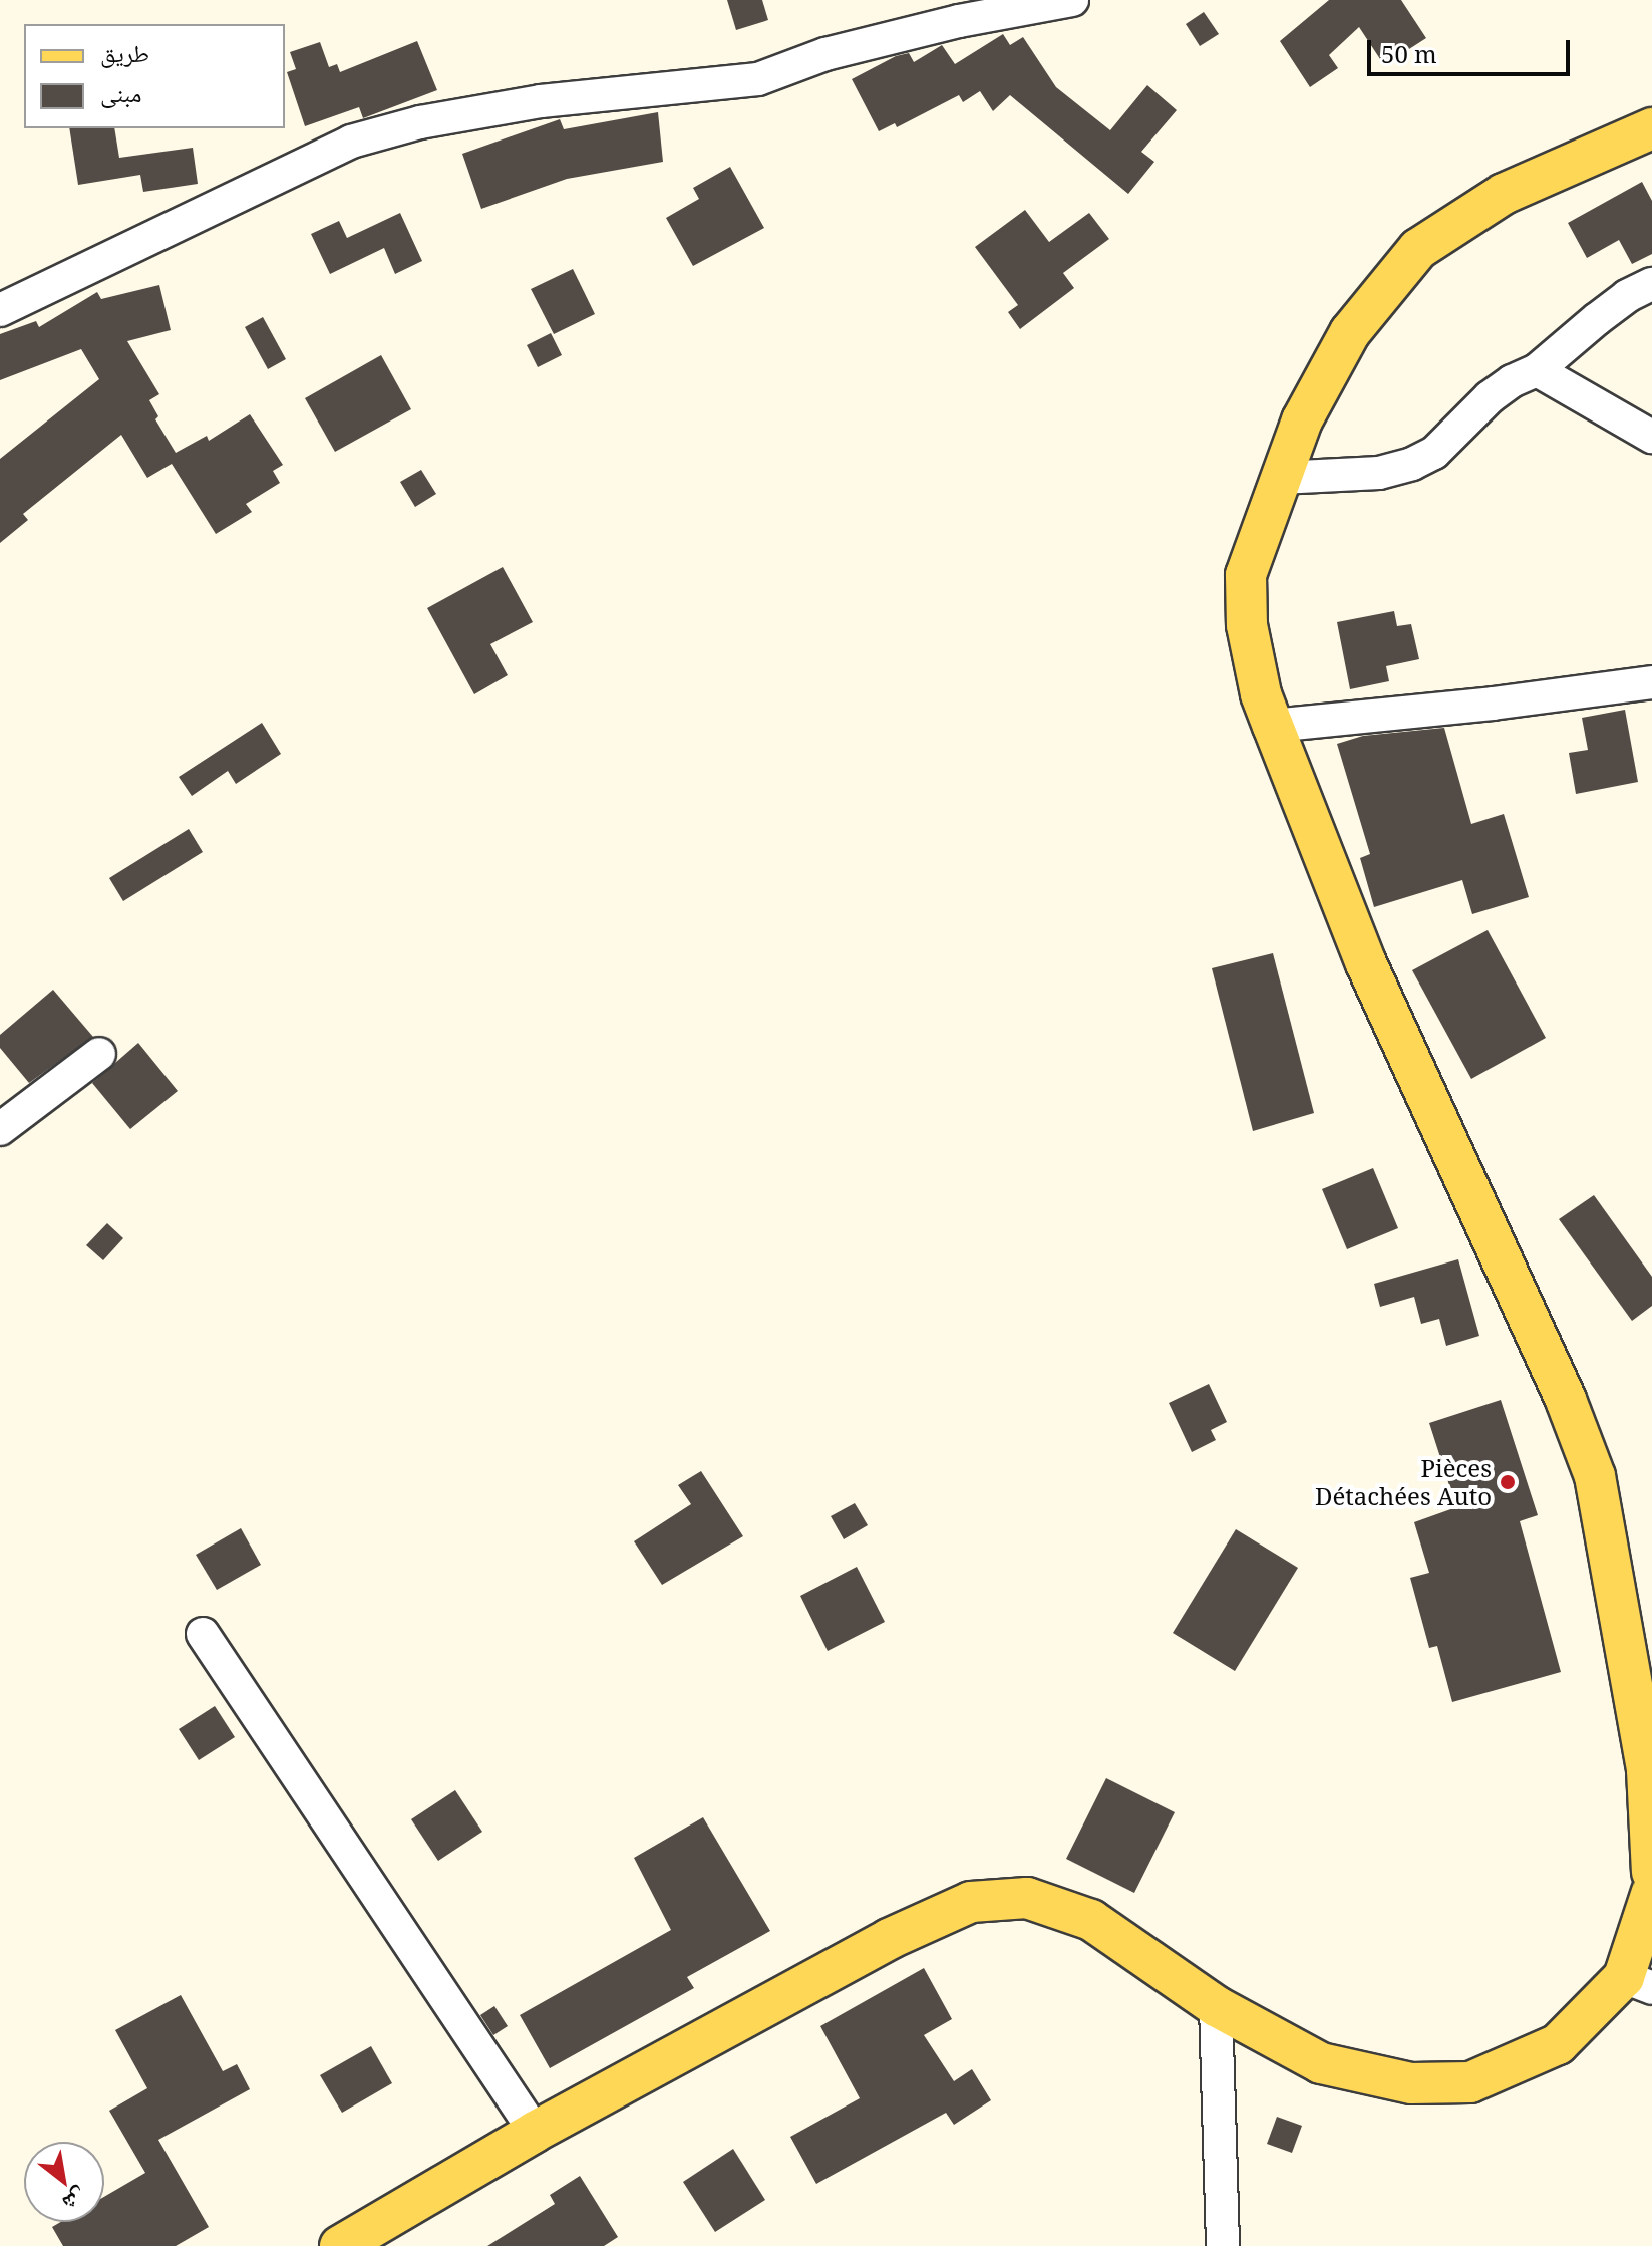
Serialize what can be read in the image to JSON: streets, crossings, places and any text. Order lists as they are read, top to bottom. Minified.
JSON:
{"places":["Pièces Détachées Auto"],"legend":["طريق","مبنى"],"scale_bar":"50 m","north":"bottom right"}
